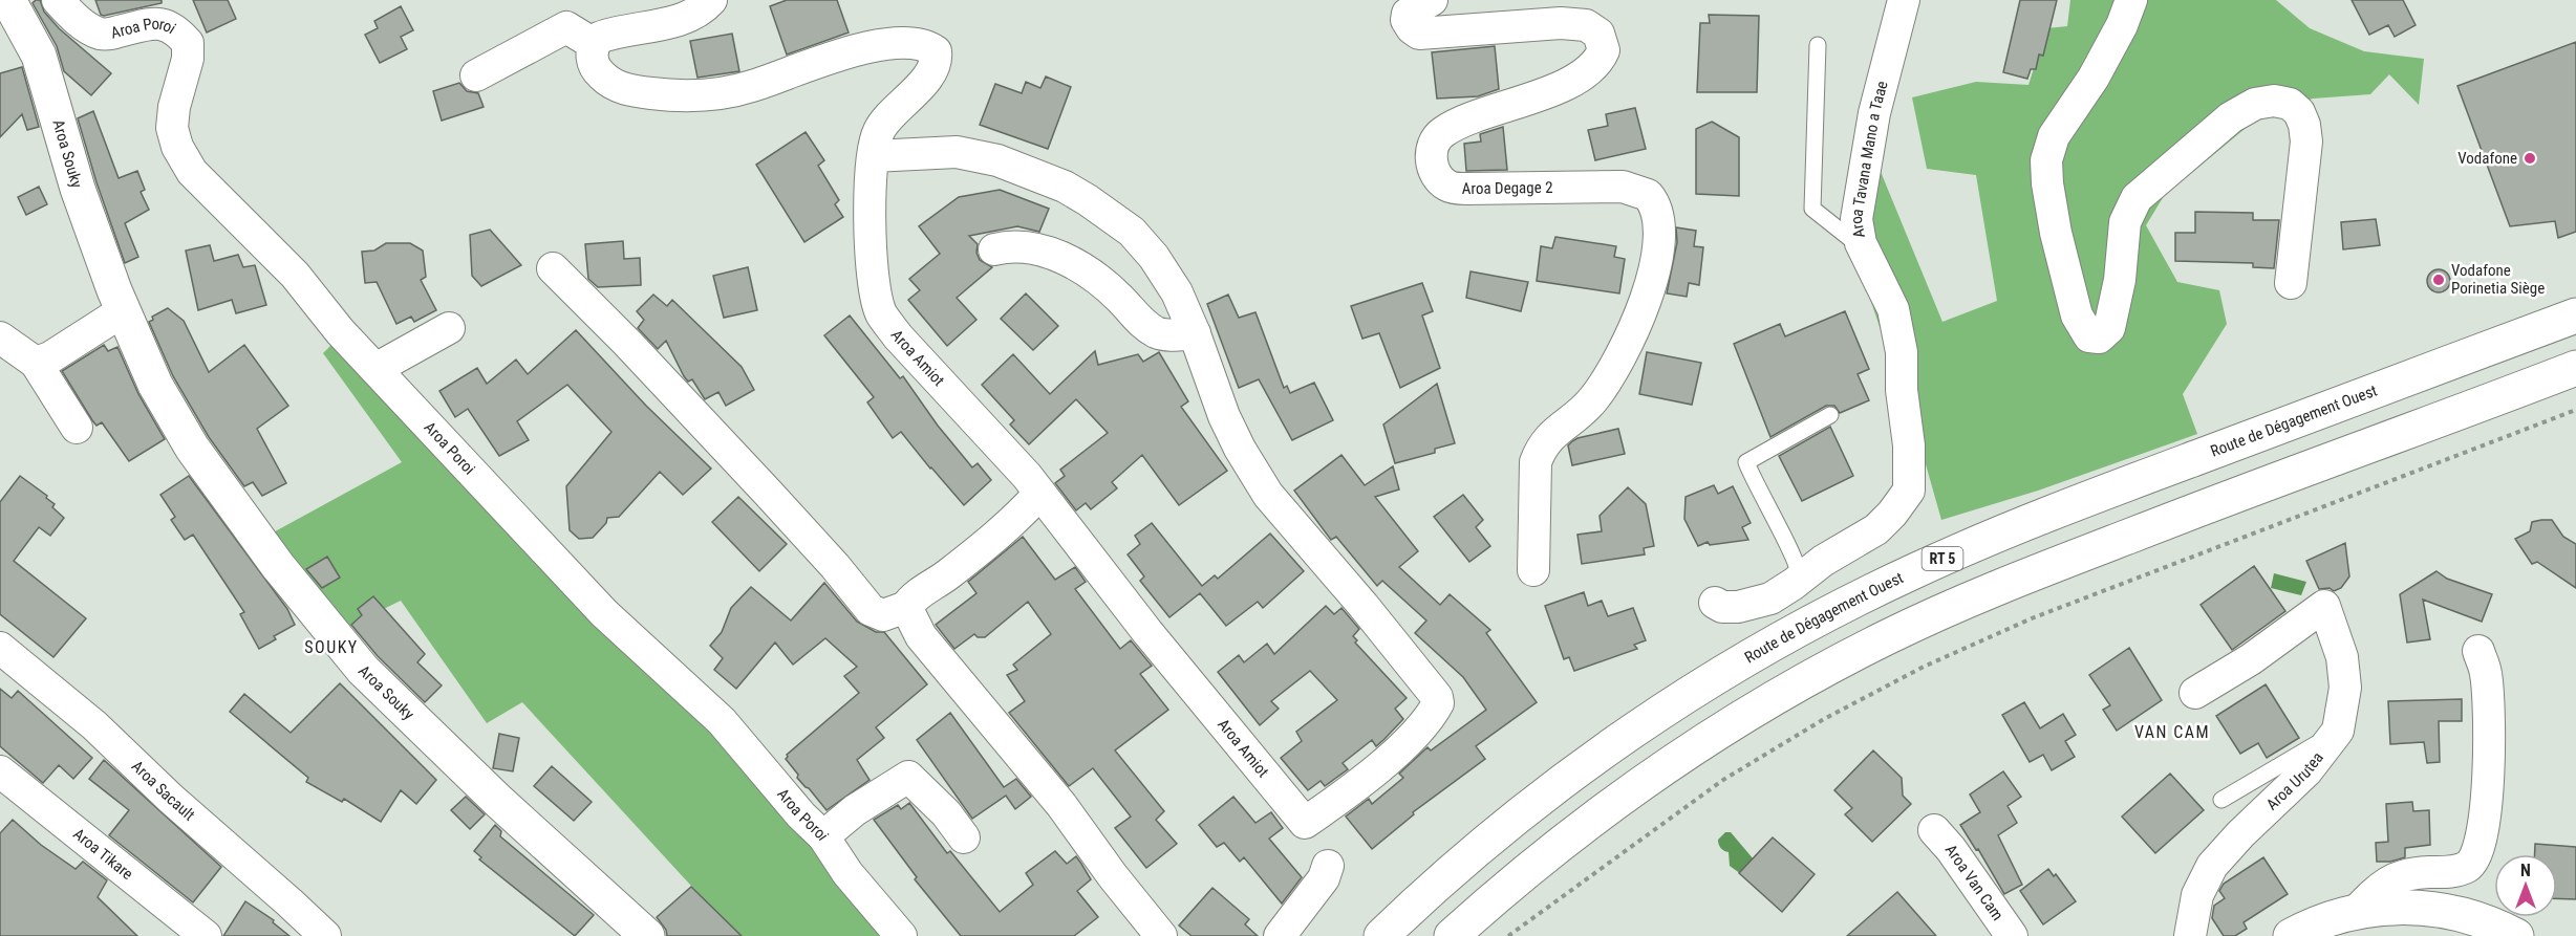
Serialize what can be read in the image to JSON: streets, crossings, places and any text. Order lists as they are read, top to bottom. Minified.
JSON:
{"streets":{"main road":["Aroa Souky","Route de Dégagement Ouest","RT 5"],"street":["Aroa Poroi","Aroa Tavana Mano a Taae","Aroa Degage 2","Aroa Amiot","Aroa Urutea","Aroa Sacault","Aroa Tikare","Aroa Van Cam"]},"districts":["SOUKY","VAN CAM"],"places":["Vodafone","Vodafone Porinetia Siège"],"north":"top"}
